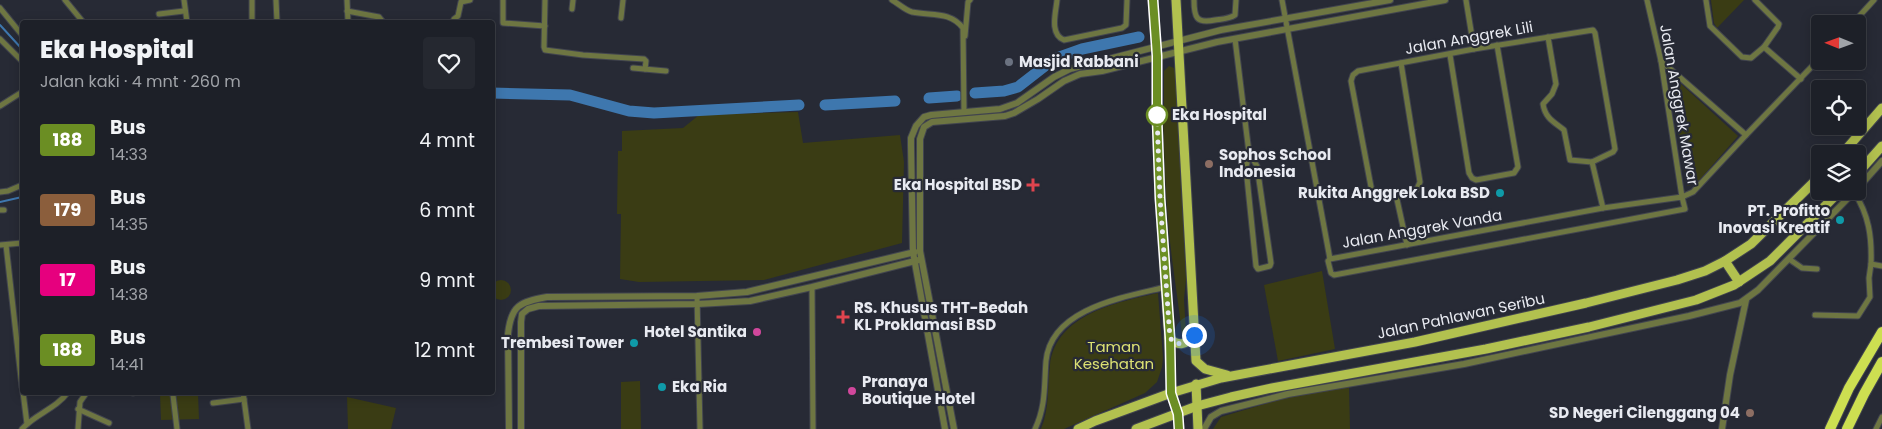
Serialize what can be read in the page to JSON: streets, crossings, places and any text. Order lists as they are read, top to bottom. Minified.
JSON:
{"streets":{"main road":["Jalan Pahlawan Seribu"],"street":["Jalan Anggrek Lili","Jalan Anggrek Mawar","Jalan Anggrek Vanda"]},"crossings":[["Jalan Anggrek Mawar","Jalan Anggrek Vanda"]],"parks":["Taman Kesehatan"],"places":{"other":["Masjid Rabbani","Eka Hospital","Sophos School Indonesia","Rukita Anggrek Loka BSD","PT. Profitto Inovasi Kreatif","Hotel Santika","Trembesi Tower","Eka Ria","Pranaya Boutique Hotel","SD Negeri Cilenggang 04"],"health":["Eka Hospital BSD","RS. Khusus THT-Bedah KL Proklamasi BSD"]},"lines":["bus line 188"],"north":"left","page":{"heading":["Eka Hospital","Jalan kaki · 4 mnt · 260 m"],"list":[{"mark":"188","name":"Bus","note":"14:33","value":"4 mnt"},{"mark":"179","name":"Bus","note":"14:35","value":"6 mnt"},{"mark":"17","name":"Bus","note":"14:38","value":"9 mnt"},{"mark":"188","name":"Bus","note":"14:41","value":"12 mnt"}]}}
